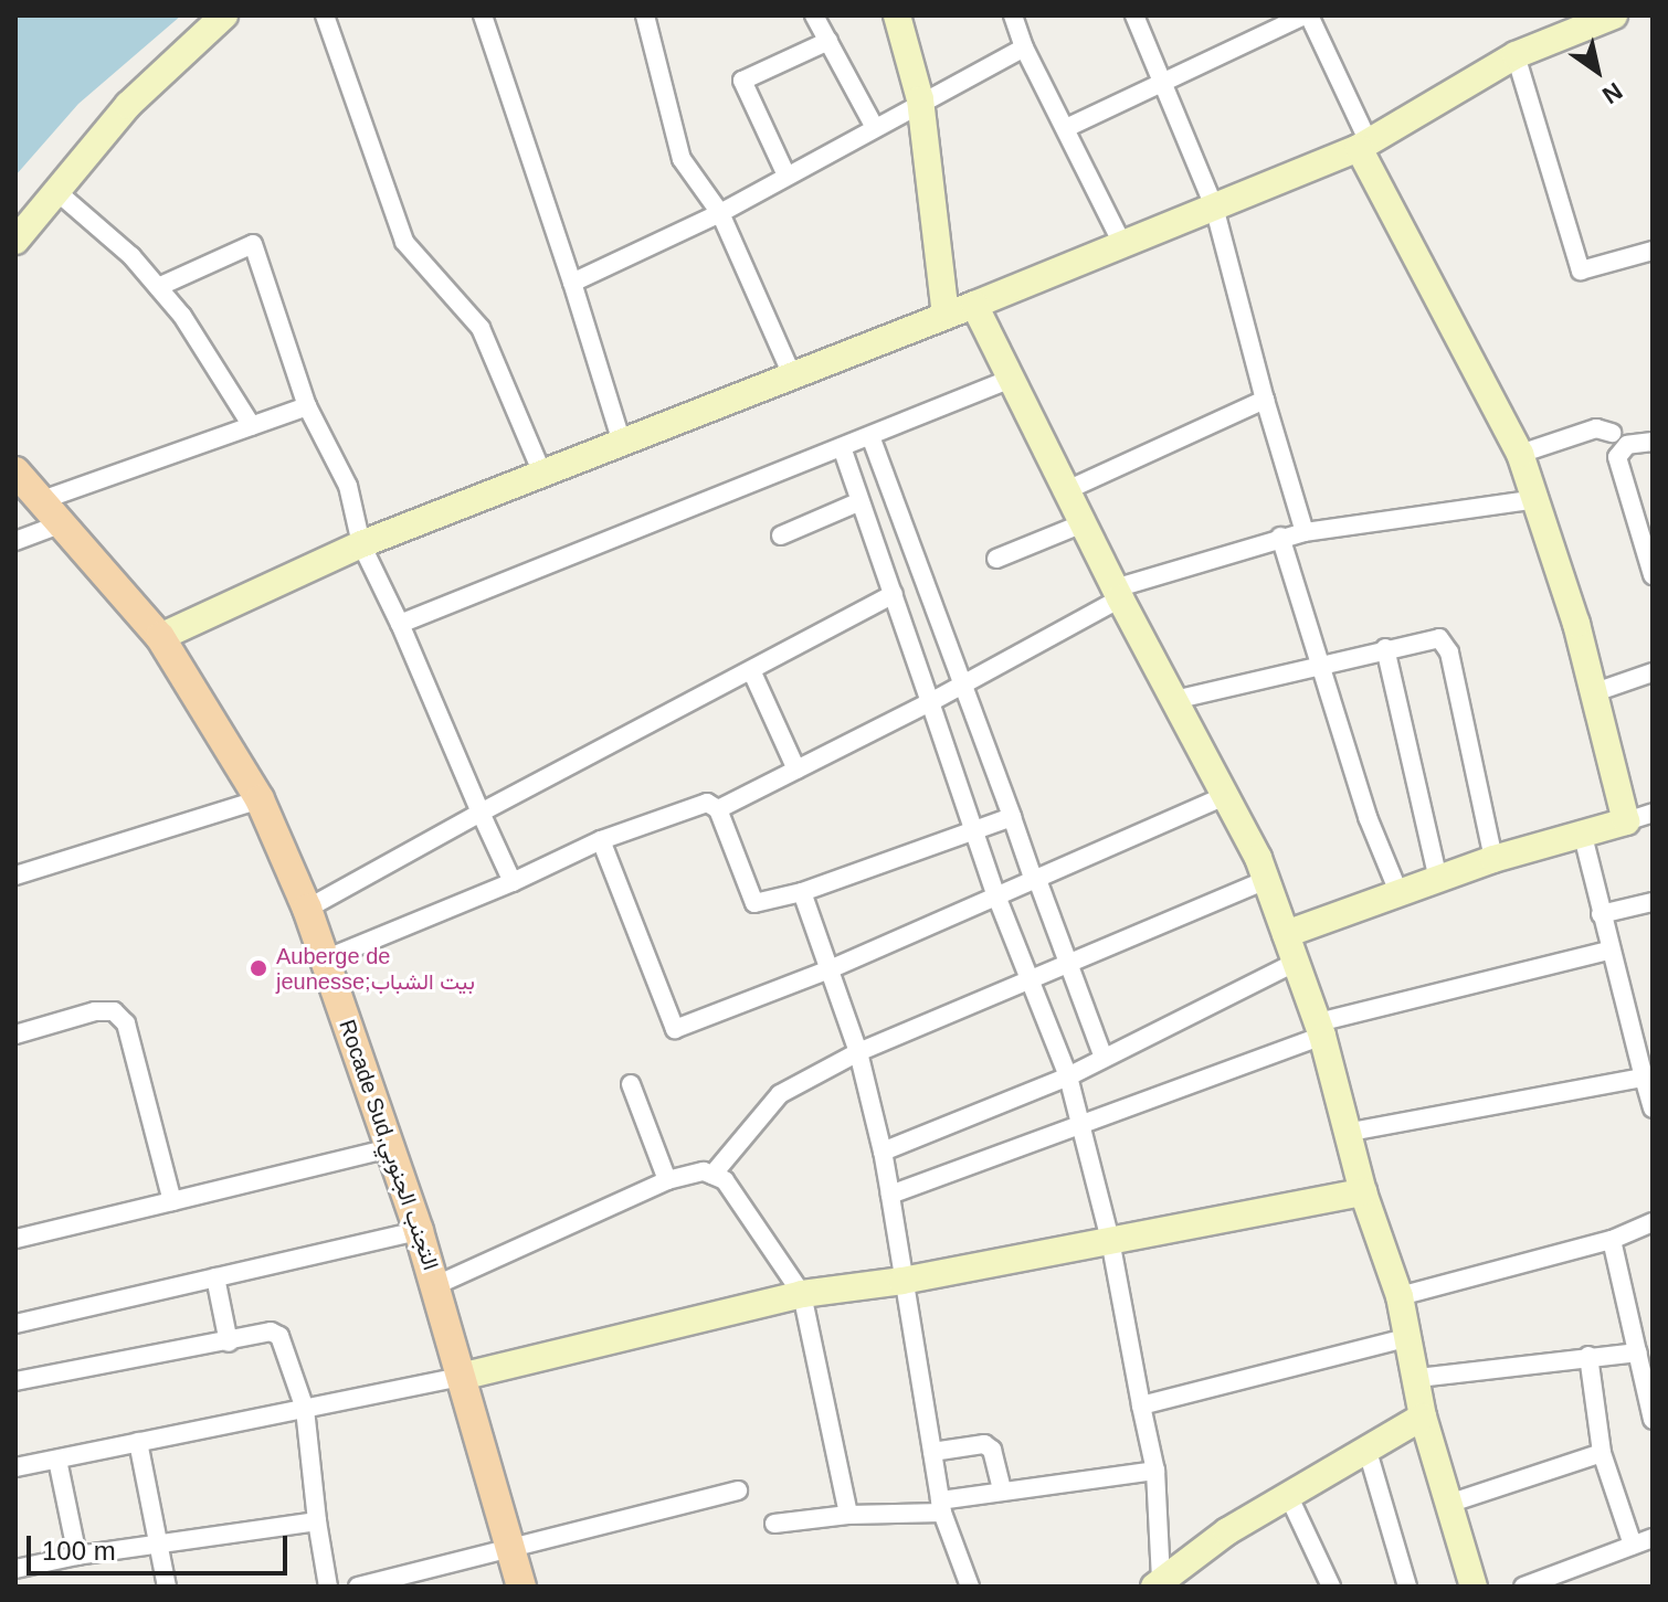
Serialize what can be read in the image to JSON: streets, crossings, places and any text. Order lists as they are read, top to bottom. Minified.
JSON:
{"streets":{"main road":["Rocade Sud,التجنب الجنوبي"]},"places":["Auberge de jeunesse;بيت الشباب"],"scale_bar":"100 m","north":"bottom right"}
